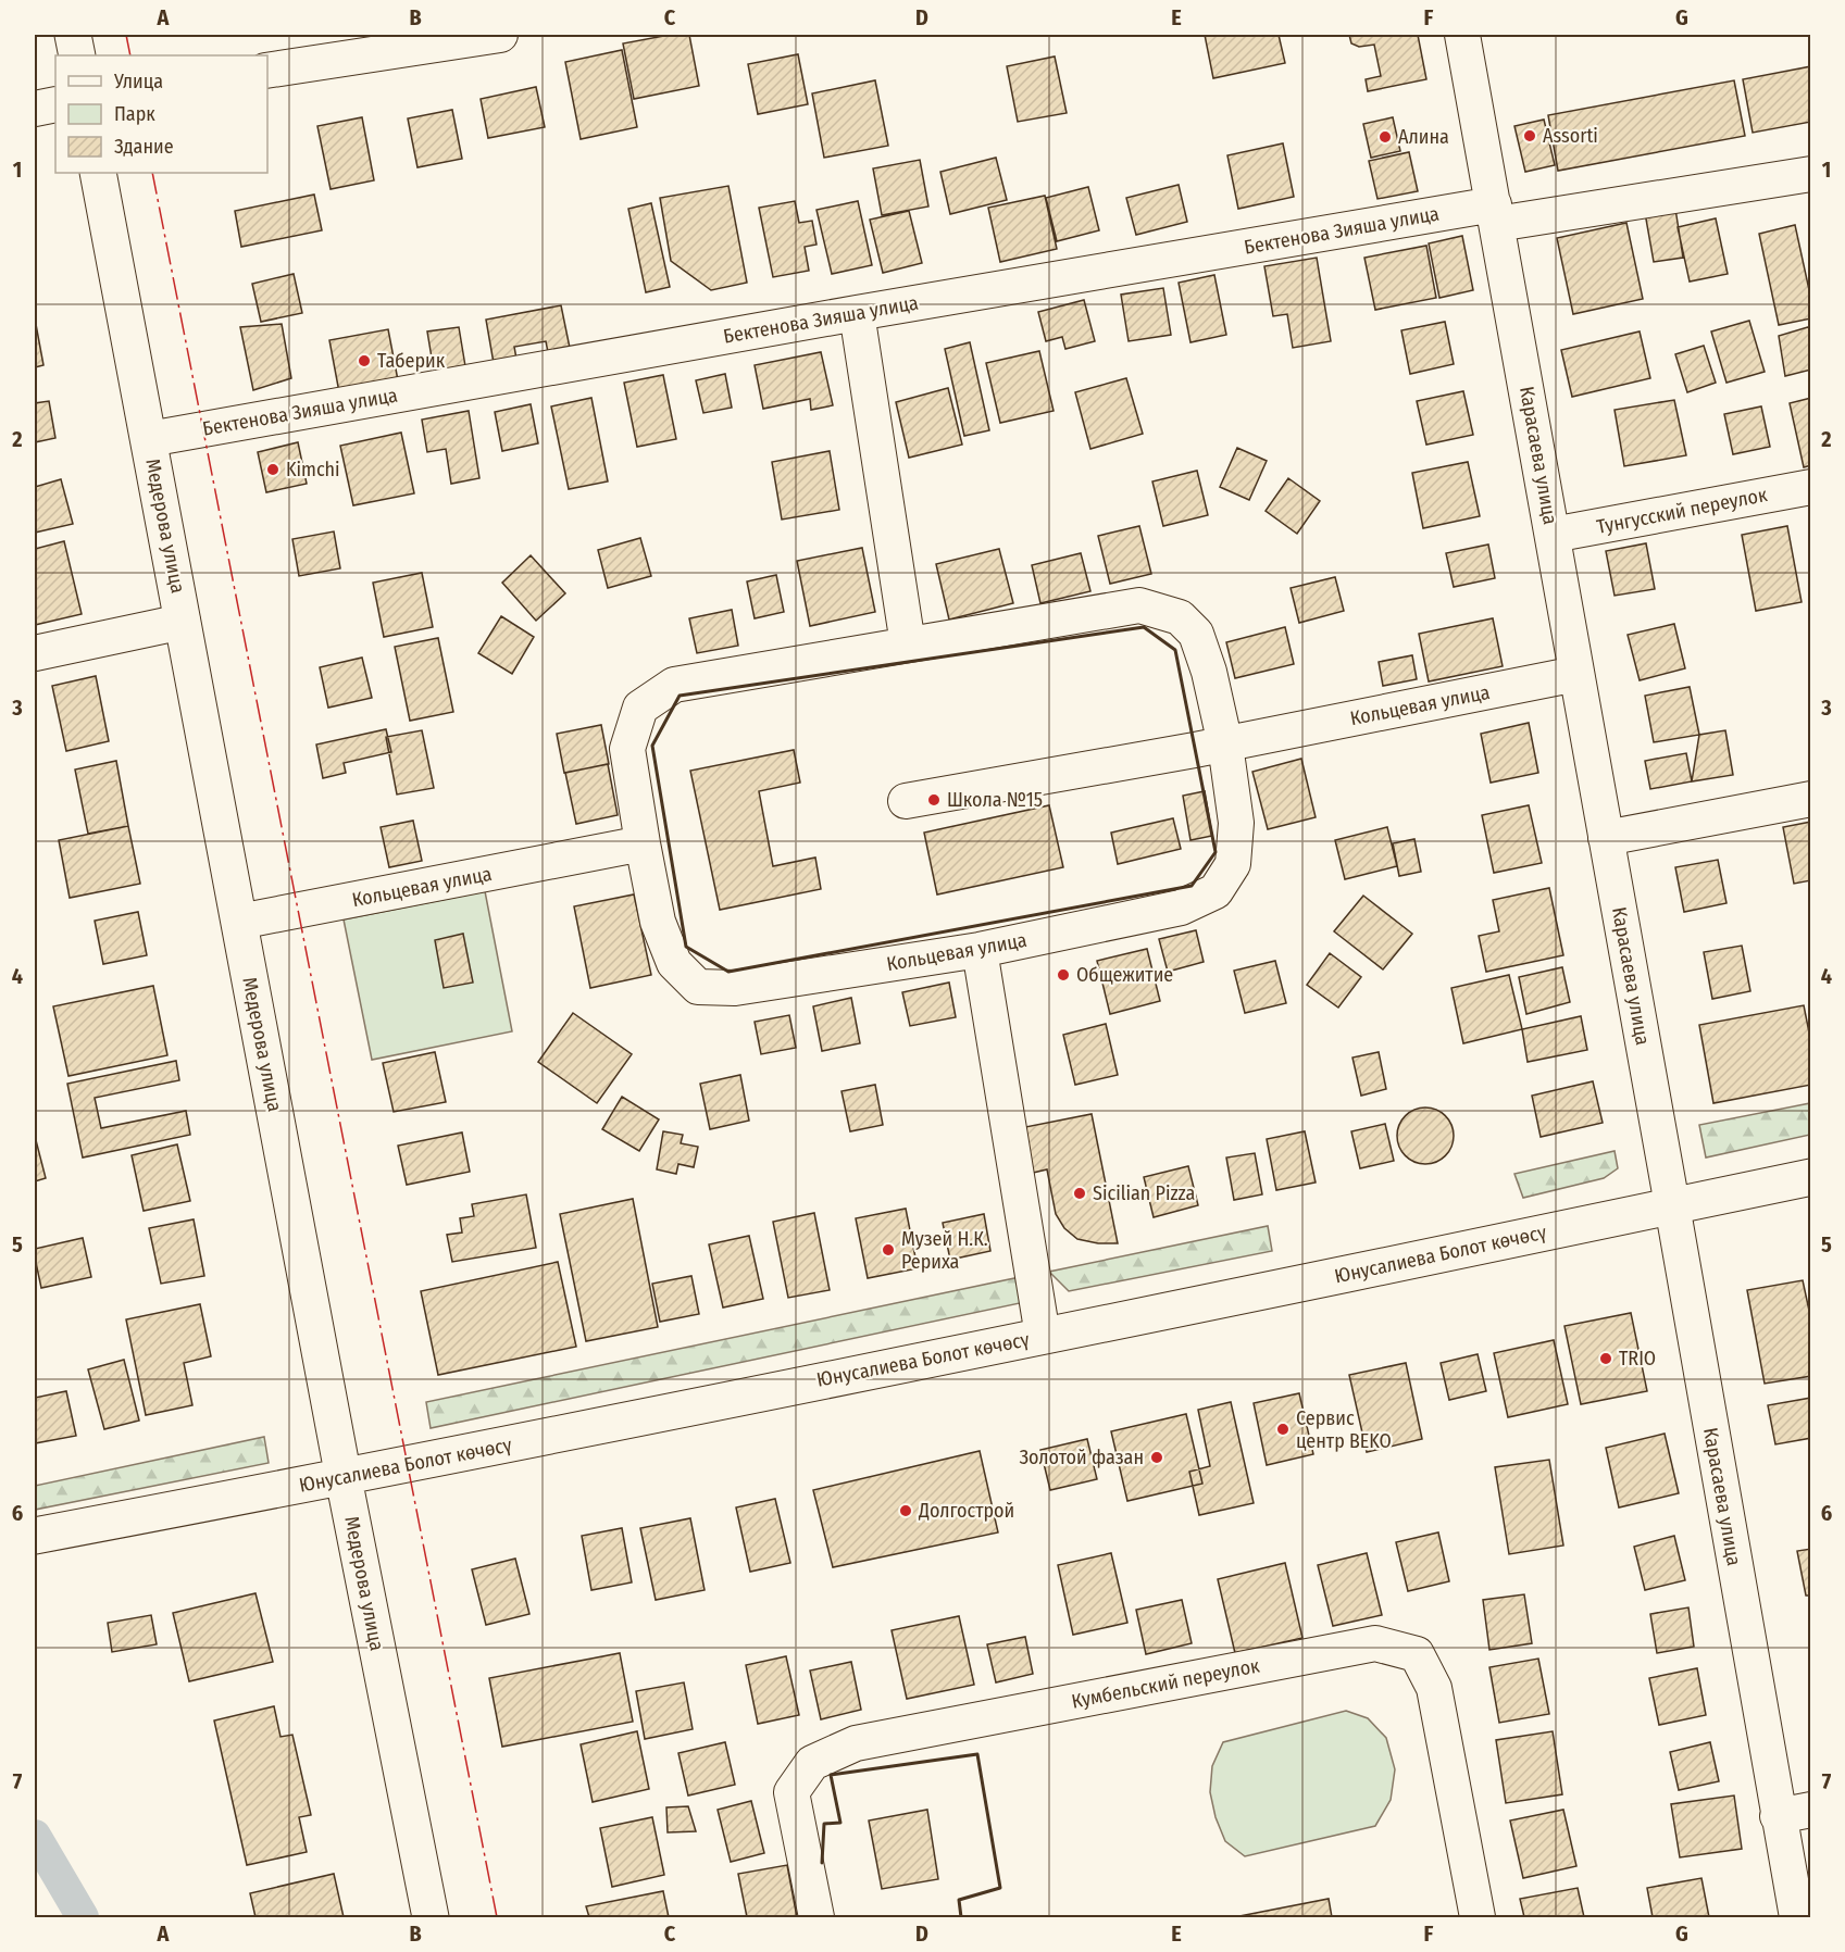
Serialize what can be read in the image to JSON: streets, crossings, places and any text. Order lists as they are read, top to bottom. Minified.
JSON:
{"streets":{"main road":["Медерова улица","Юнусалиева Болот көчөсү"],"street":["Бектенова Зияша улица","Карасаева улица","Тунгусский переулок","Кольцевая улица","Кумбельский переулок"]},"crossings":[["Бектенова Зияша улица","Карасаева улица"],["Бектенова Зияша улица","Медерова улица"],["Карасаева улица","Тунгусский переулок"],["Карасаева улица","Кольцевая улица"],["Карасаева улица","Юнусалиева Болот көчөсү"],["Медерова улица","Кольцевая улица"],["Медерова улица","Юнусалиева Болот көчөсү"]],"places":["Assorti","Алина","Таберик","Kimchi","Школа №15","Общежитие","Sicilian Pizza","Музей Н.К. Рериха","TRIO","Сервис центр BEKO","Золотой фазан","Долгострой"],"legend":["Улица","Парк","Здание"],"grid":{"columns":["A","B","C","D","E","F","G"],"rows":["1","2","3","4","5","6","7"]}}
